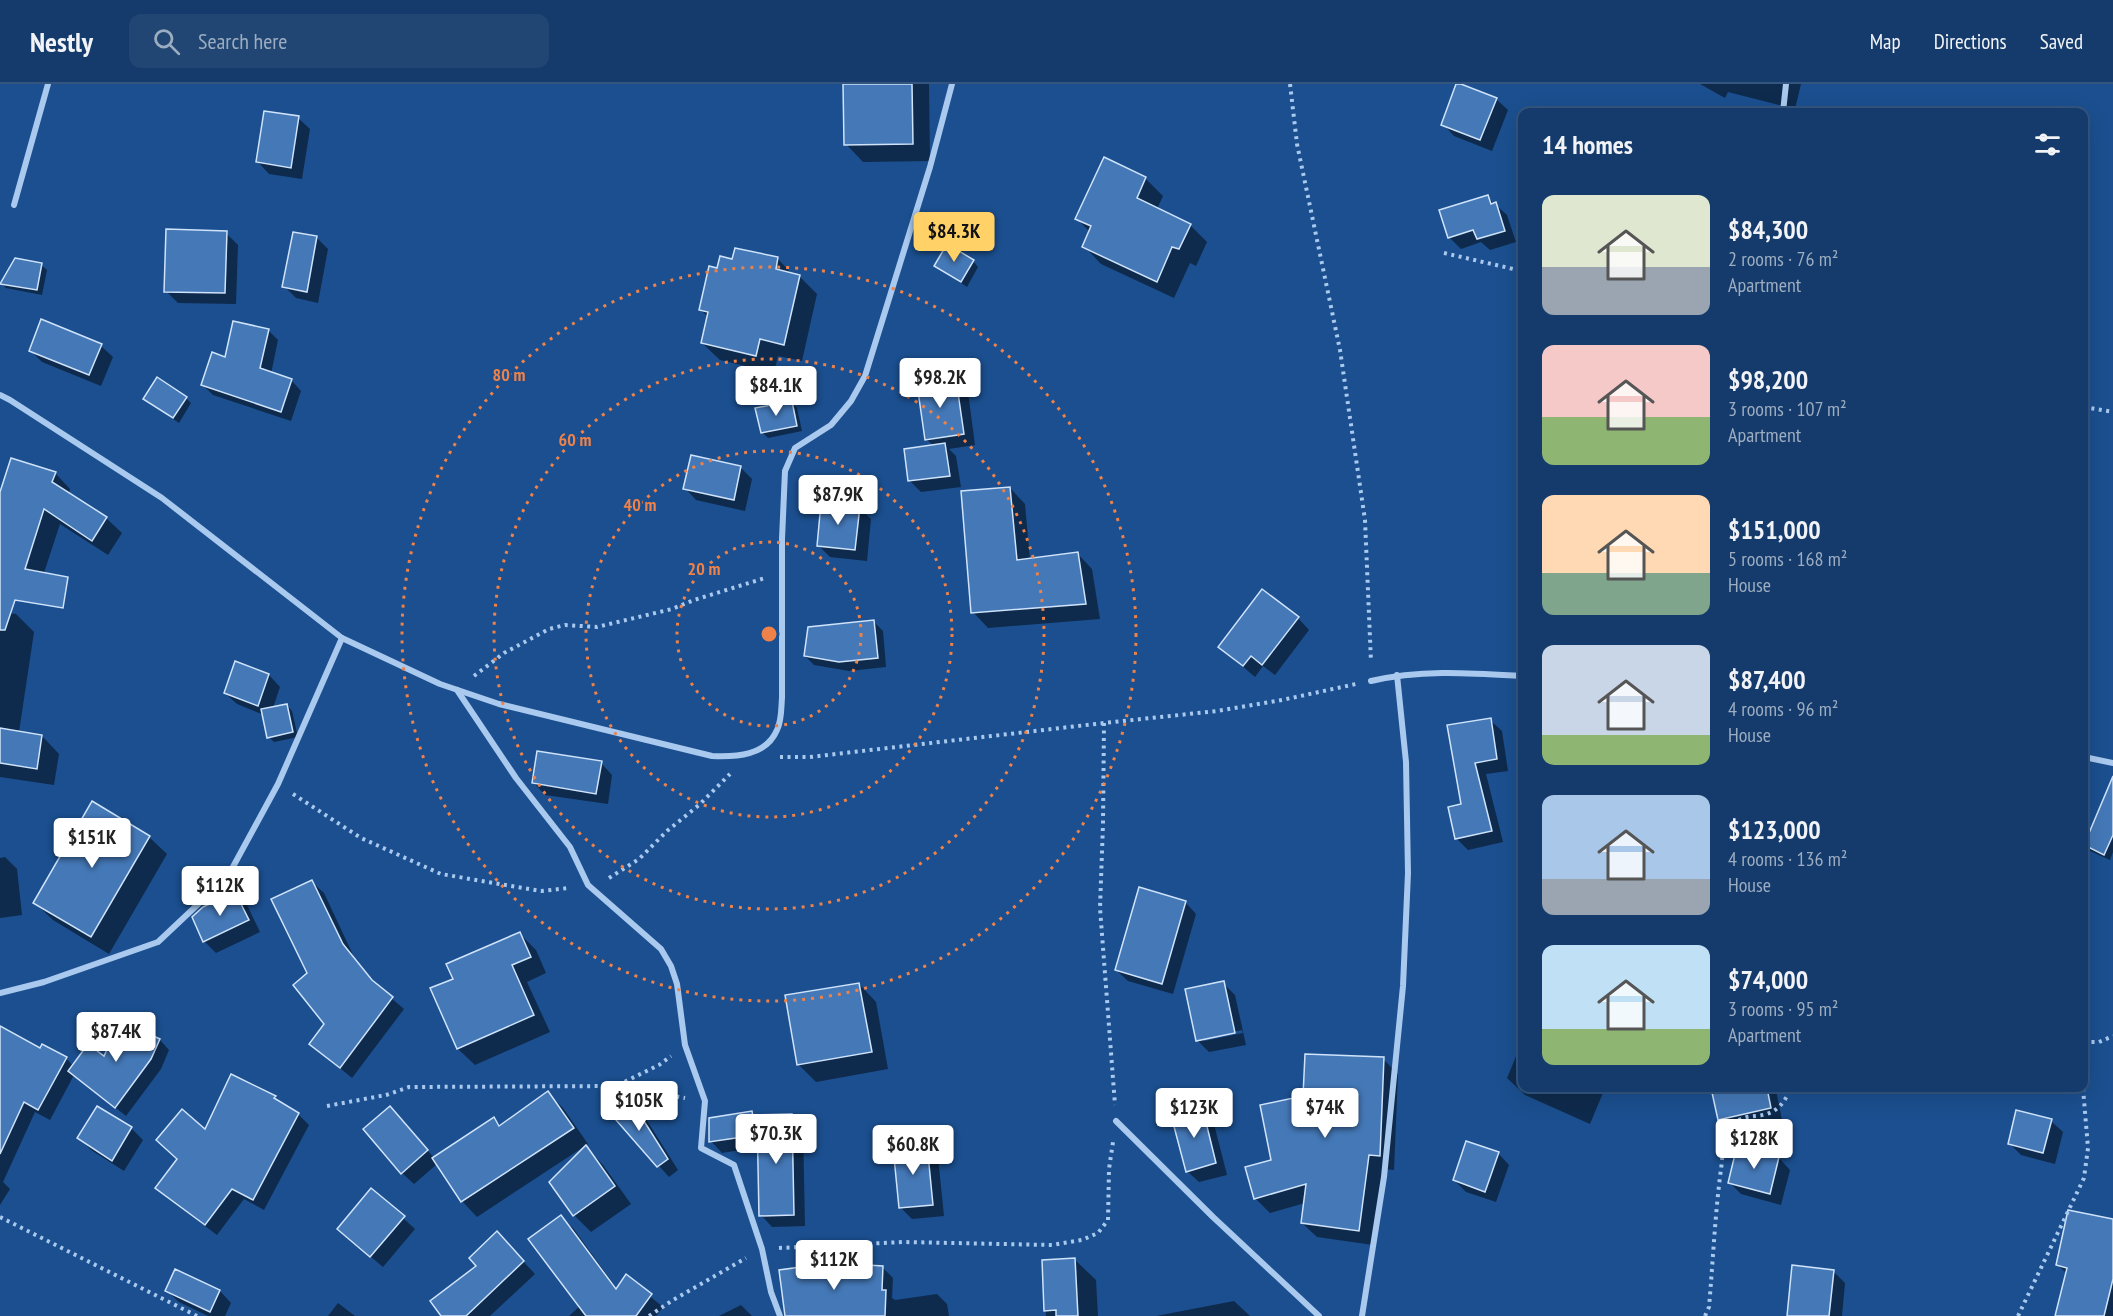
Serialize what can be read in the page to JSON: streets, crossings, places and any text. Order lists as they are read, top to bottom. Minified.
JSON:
{"page":{"header":"Nestly","search":"Search here","nav":["Map","Directions","Saved"],"heading":"14 homes","list":[{"name":"$84,300","note":"2 rooms · 76 m² · Apartment"},{"name":"$98,200","note":"3 rooms · 107 m² · Apartment"},{"name":"$151,000","note":"5 rooms · 168 m² · House"},{"name":"$87,400","note":"4 rooms · 96 m² · House"},{"name":"$123,000","note":"4 rooms · 136 m² · House"},{"name":"$74,000","note":"3 rooms · 95 m² · Apartment"}],"price":["$84.3K","$98.2K","$84.1K","$87.9K","$151K","$112K","$87.4K","$105K","$123K","$74K","$70.3K","$128K","$60.8K","$112K"]},"rings":["80 m","60 m","40 m","20 m"]}
